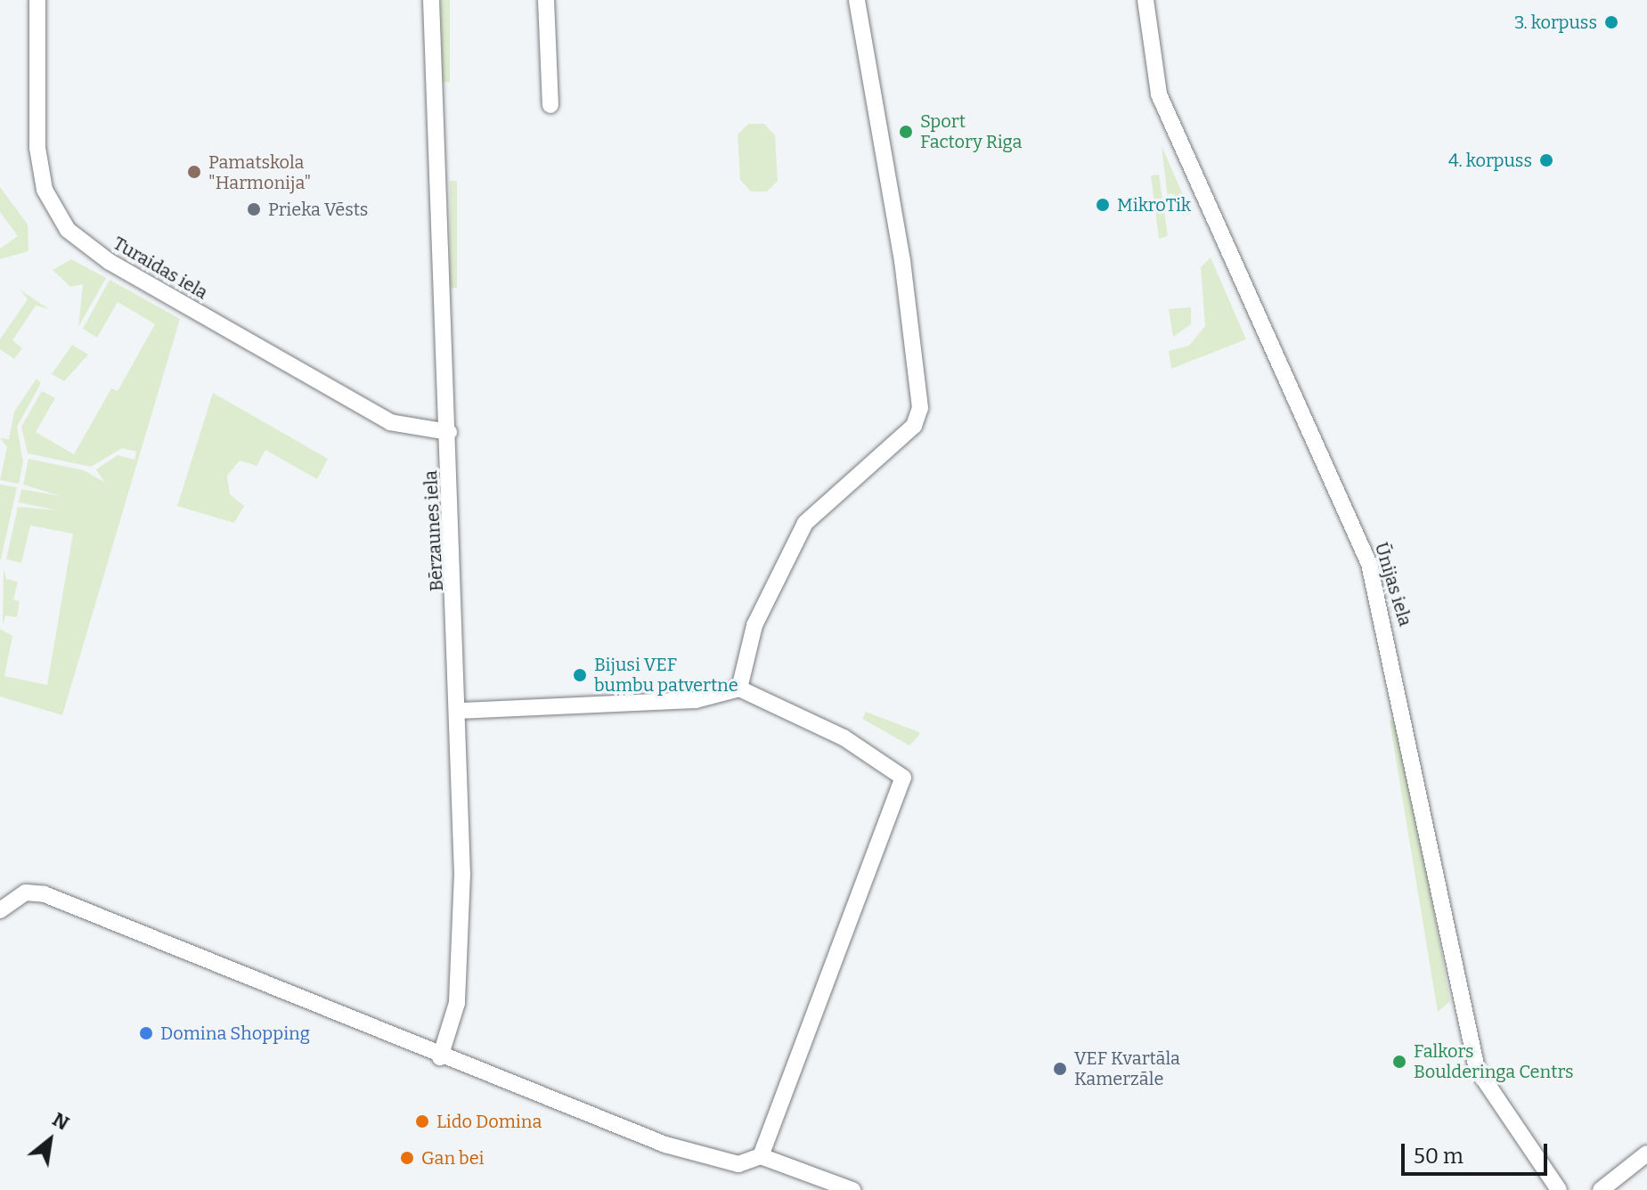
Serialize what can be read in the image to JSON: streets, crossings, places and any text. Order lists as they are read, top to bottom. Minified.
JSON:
{"streets":{"street":["Turaidas iela","Bērzaunes iela","Ūnijas iela"]},"crossings":[["Turaidas iela","Bērzaunes iela"]],"places":["3. korpuss","Sport Factory Riga","4. korpuss","Pamatskola \"Harmonija\"","MikroTik","Prieka Vēsts","Bijusi VEF bumbu patvertne","Domina Shopping","Falkors Boulderinga Centrs","VEF Kvartāla Kamerzāle","Lido Domina","Gan bei"],"scale_bar":"50 m","north":"top right"}
